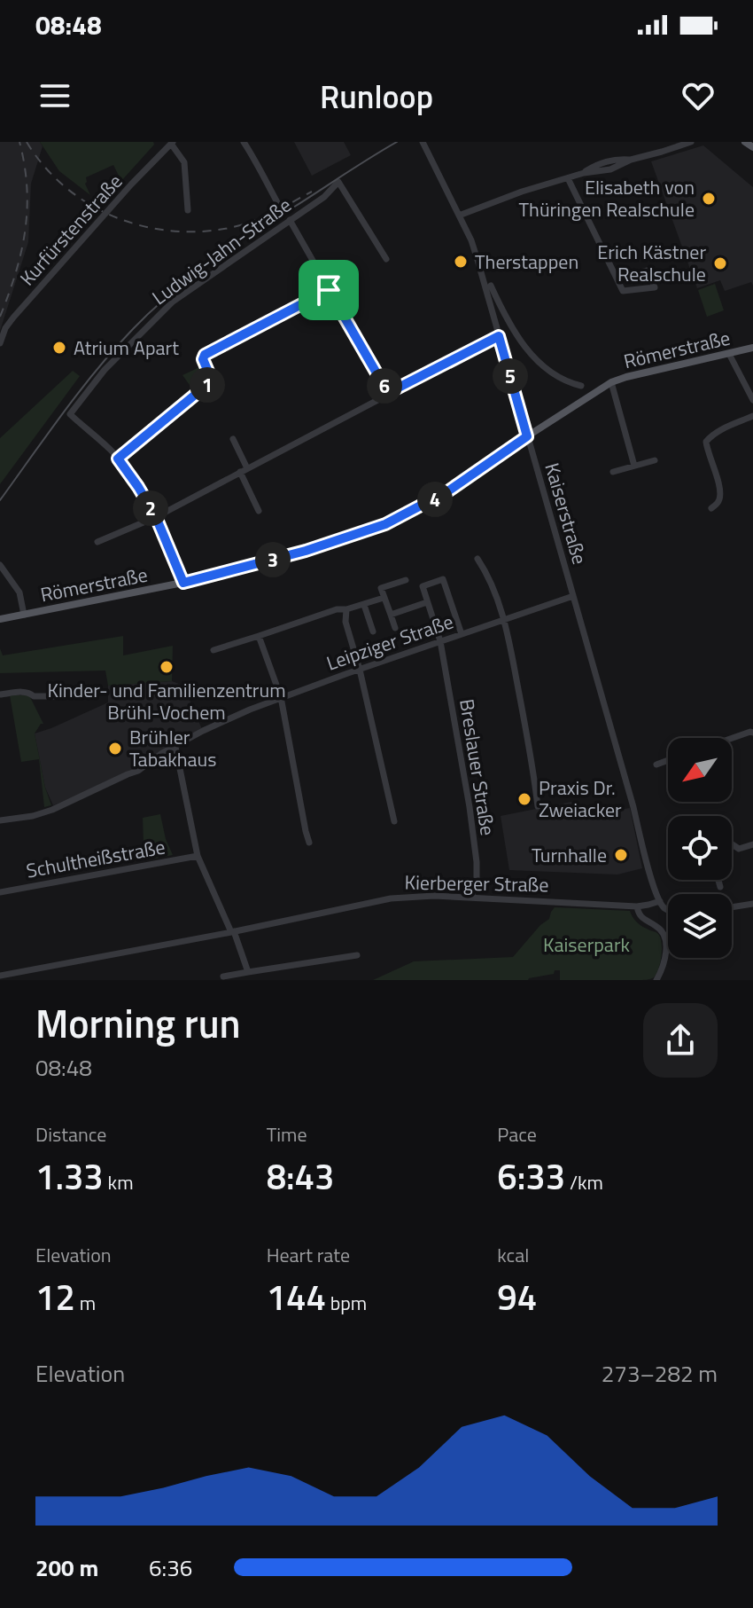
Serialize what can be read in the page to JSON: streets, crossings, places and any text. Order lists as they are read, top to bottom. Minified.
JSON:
{"streets":{"main road":["Römerstraße"],"street":["Kurfürstenstraße","Ludwig-Jahn-Straße","Kaiserstraße","Leipziger Straße","Breslauer Straße","Schultheißstraße","Kierberger Straße"]},"crossings":[["Römerstraße","Kaiserstraße"],["Kaiserstraße","Leipziger Straße"],["Kaiserstraße","Kierberger Straße"],["Leipziger Straße","Breslauer Straße"],["Breslauer Straße","Kierberger Straße"]],"parks":["Kaiserpark"],"places":["Elisabeth von Thüringen Realschule","Therstappen","Erich Kästner Realschule","Atrium Apart","Kinder- und Familienzentrum Brühl-Vochem","Brühler Tabakhaus","Praxis Dr. Zweiacker","Turnhalle"],"north":"bottom left","page":{"status":"08:48","header":"Runloop","pins":["5","1","6","4","2","3"],"heading":["Morning run","08:48"],"stats":[["Distance","1.33 km"],["Time","8:43"],["Pace","6:33 /km"],["Elevation","12 m"],["Heart rate","144 bpm"],["kcal","94"]],"chart":["Elevation","273–282 m"],"list":[{"name":"200 m","note":"6:36"}]}}
